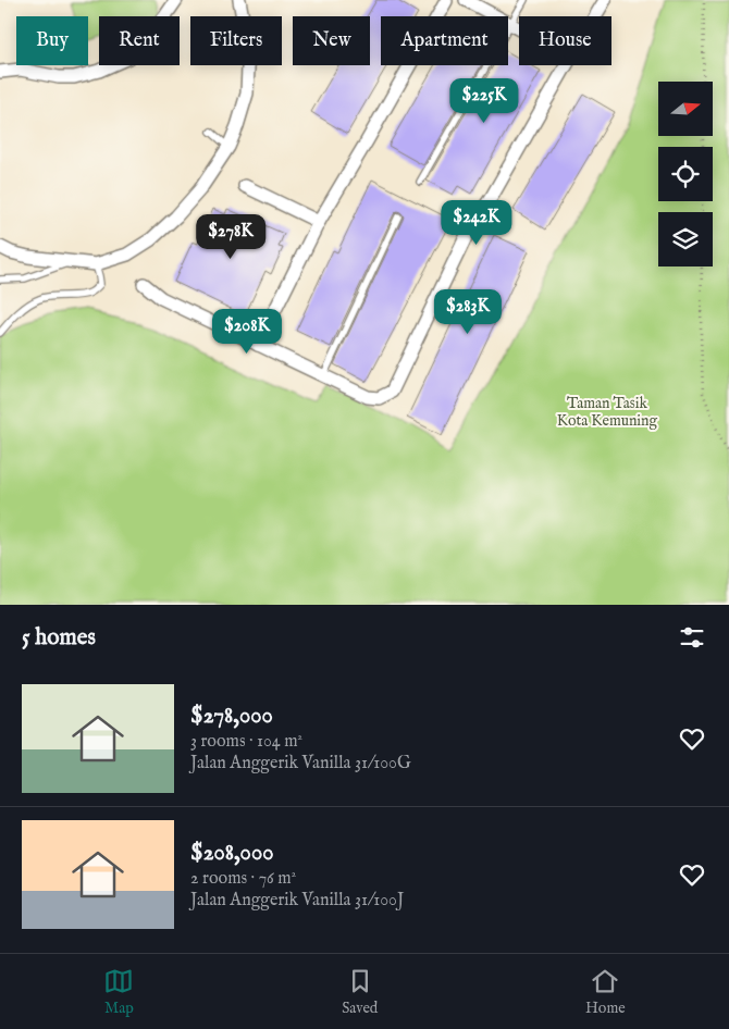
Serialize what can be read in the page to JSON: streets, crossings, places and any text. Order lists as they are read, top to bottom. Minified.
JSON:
{"parks":["Taman Tasik Kota Kemuning"],"north":"right","page":{"chip":["Buy","Rent","Filters","New","Apartment","House"],"price":["$225K","$242K","$278K","$283K","$208K"],"heading":"5 homes","list":[{"name":"$278,000","note":"3 rooms · 104 m² · Jalan Anggerik Vanilla 31/100G"},{"name":"$208,000","note":"2 rooms · 76 m² · Jalan Anggerik Vanilla 31/100J"}],"tabs":["Map","Saved","Home"]}}
